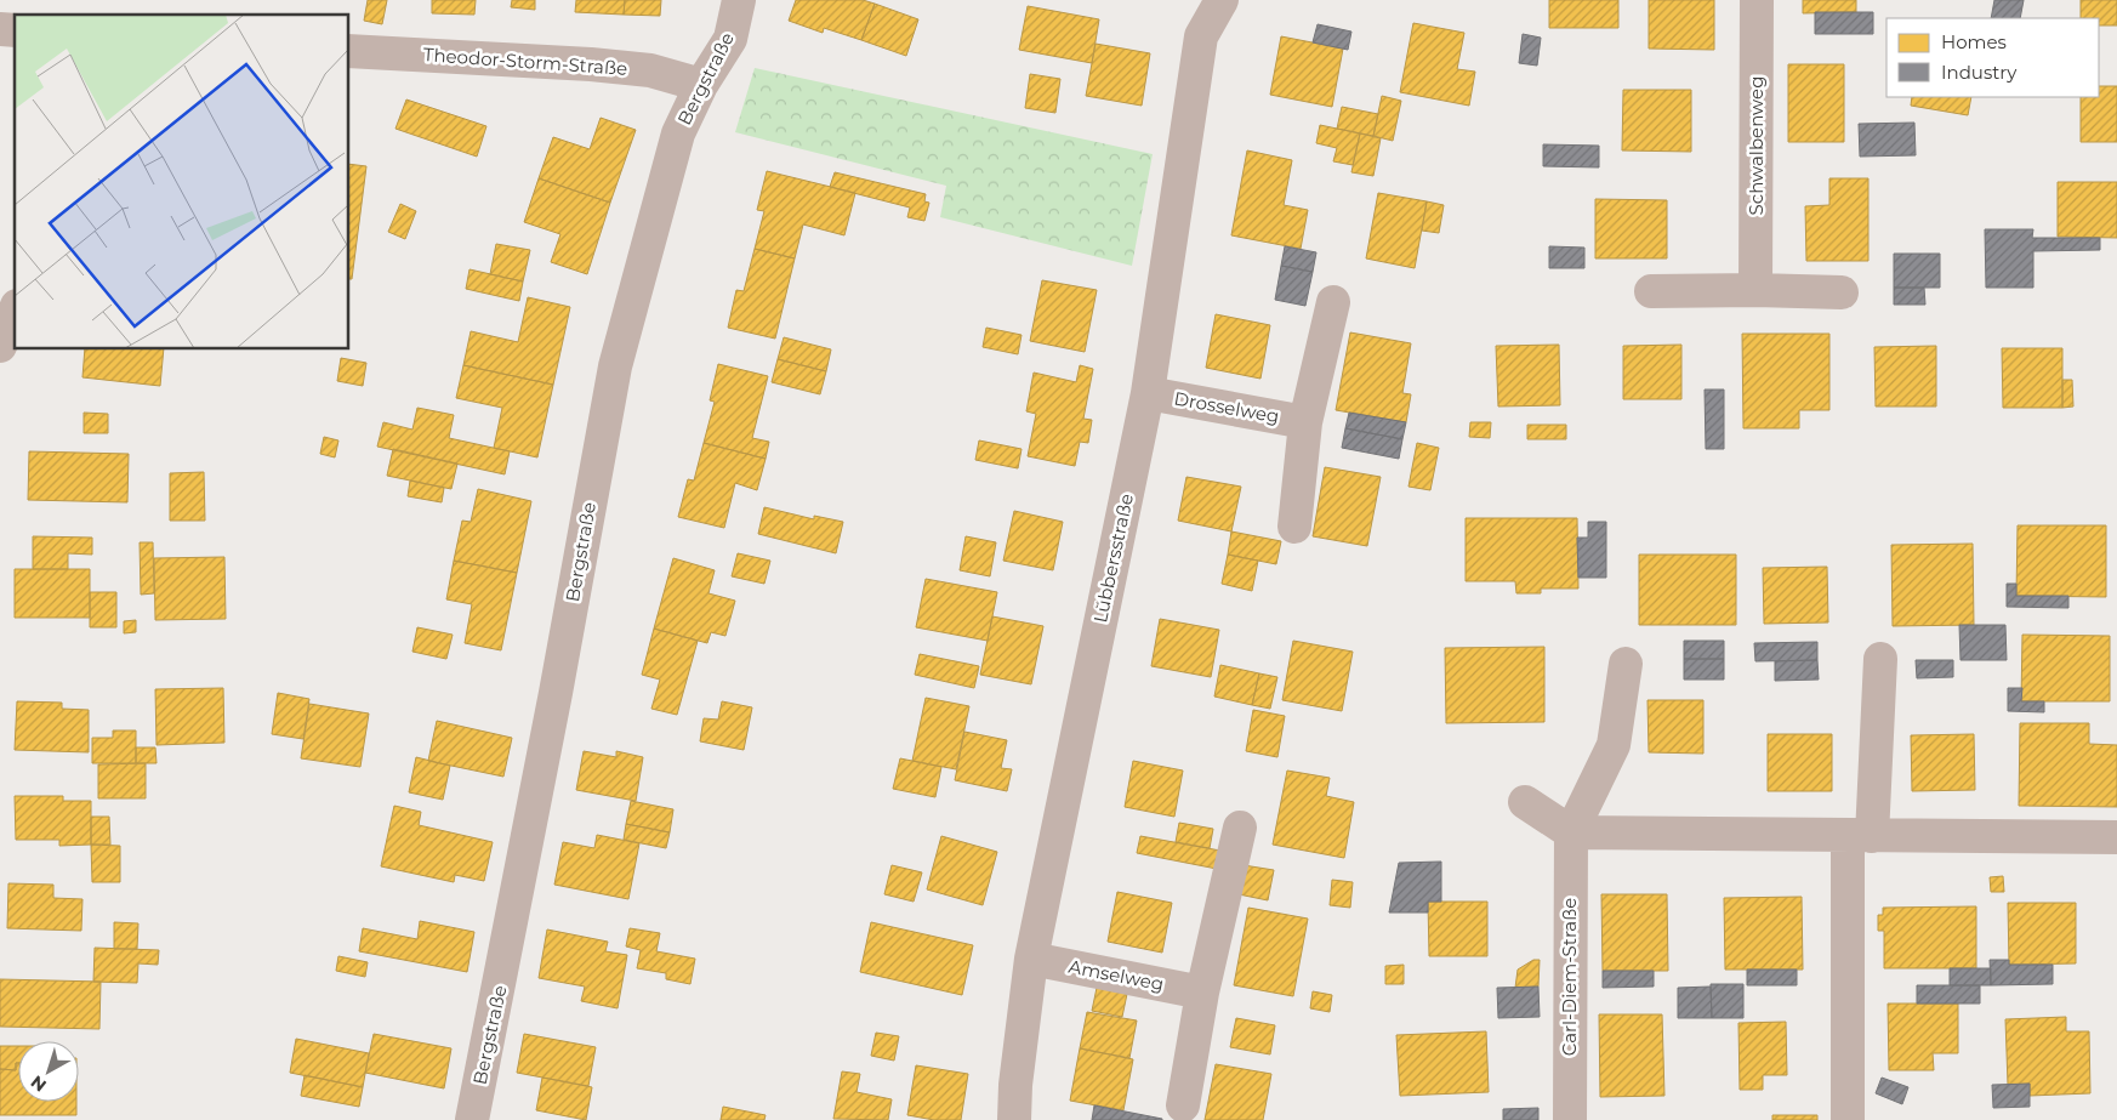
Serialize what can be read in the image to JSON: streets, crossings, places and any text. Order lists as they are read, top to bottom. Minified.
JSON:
{"streets":{"street":["Theodor-Storm-Straße","Bergstraße","Schwalbenweg","Drosselweg","Lübbersstraße","Amselweg","Carl-Diem-Straße"]},"crossings":[["Theodor-Storm-Straße","Bergstraße"],["Drosselweg","Lübbersstraße"],["Lübbersstraße","Amselweg"]],"legend":["Homes","Industry"],"north":"bottom left"}
